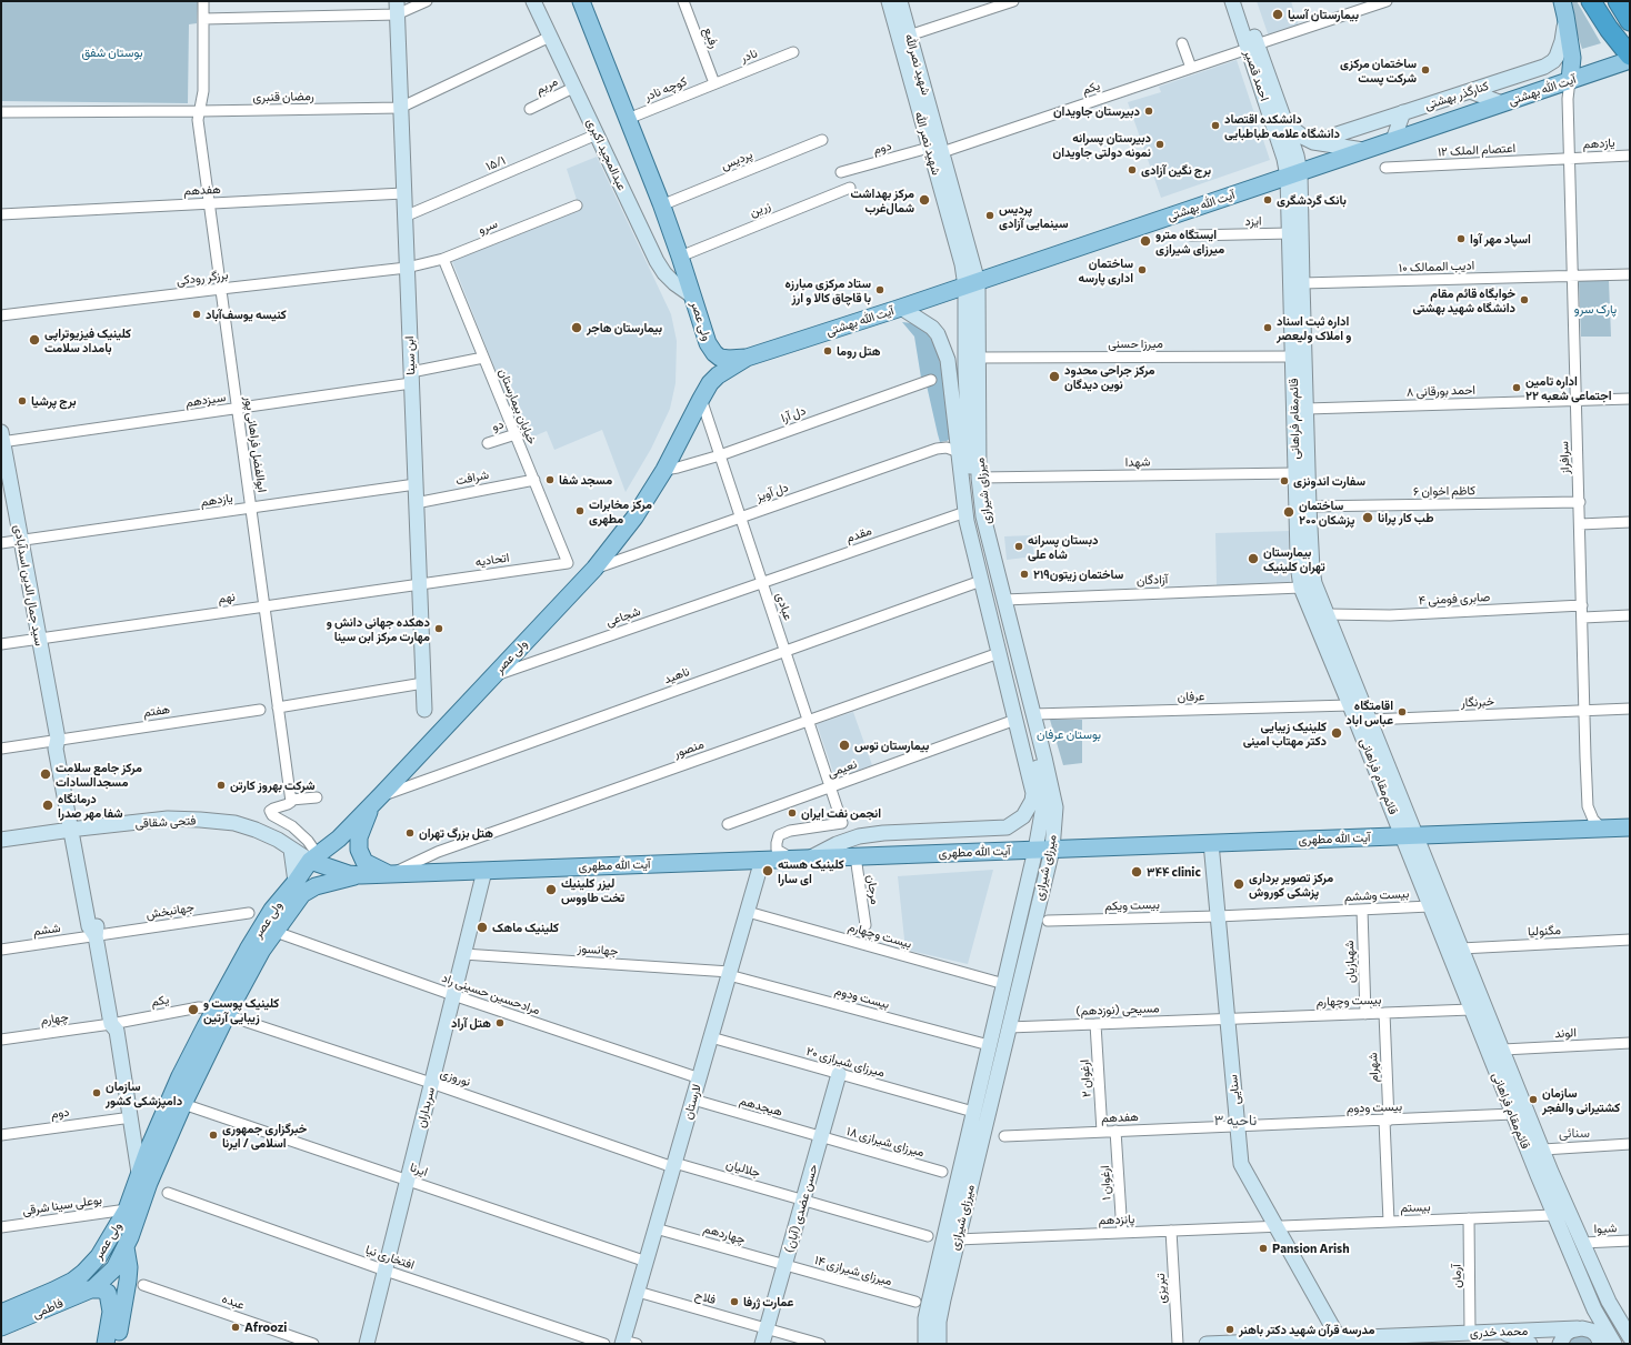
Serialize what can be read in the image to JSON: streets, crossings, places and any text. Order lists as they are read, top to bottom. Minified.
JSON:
{"streets":{"main road":["شهید نصرالله","احمد قصیر","آیت الله بهشتی","کنارگذر بهشتی","عبدالمجید اکبری","ولی عصر","ابن سینا","قائم‌مقام فراهانی","میرزای شیرازی","سید جمال الدین اسدآبادی","فتحی شقاقی","آیت الله مطهری","سنایی","لارستان","سربداران","حسن عضدی (آبان)","فاطمی","محمد خدری"],"street":["رفیع","نادر","مریم","یکم","کوچه نادر","رمضان قنبری","یازدهم","دوم","اعتصام الملک ۱۲","پردیس","۱۵/۱","هفدهم","زرین","ایزد","سرو","ادیب الممالک ۱۰","برزگر رودکی","میرزا حسنی","احمد بورقانی ۸","سیزدهم","خیابان بیمارستان","دل آرا","دو","ابوالفضل فراهانی پور","سرافراز","شهدا","شرافت","کاظم اخوان ۶","دل آویز","مقدم","اتحادیه","آزادگان","نهم","صابری فومنی ۴","عبادی","شجاعی","ناهید","عرفان","خبرنگار","هفتم","منصور","نعیمی","مرجان","بیست وششم","بیست ویکم","جهانبخش","ششم","مگنولیا","بیست وچهارم","جهانسوز","شهبازیان","مرادحسین حسینی راد","بیست ودوم","مسیحی (نوزدهم)","چهارم","الوند","میرزای شیرازی ۲۰","شهرام","نوروزی","ارغوان ۲","هیجدهم","میرزای شیرازی ۱۸","جلالیان","ايرنا","ارغوان ۱","بوعلی سینا شرقی","بیستم","پانزدهم","شیوا","چهاردهم","افتخاری نیا","میرزای شیرازی ۱۴","آرمان","تبریزی","فلاح","عبده"]},"crossings":[["رفیع","نادر"],["رفیع","کوچه نادر"],["نادر","کوچه نادر"],["شهید نصرالله","یکم"],["شهید نصرالله","آیت الله بهشتی"],["شهید نصرالله","دوم"],["شهید نصرالله","میرزای شیرازی"],["احمد قصیر","یکم"],["احمد قصیر","آیت الله بهشتی"],["احمد قصیر","قائم‌مقام فراهانی"],["مریم","عبدالمجید اکبری"],["یکم","دوم"],["یکم","ولی عصر"],["یکم","سید جمال الدین اسدآبادی"],["یکم","چهارم"],["یکم","نوروزی"],["کوچه نادر","ولی عصر"],["آیت الله بهشتی","ولی عصر"],["آیت الله بهشتی","قائم‌مقام فراهانی"],["آیت الله بهشتی","سرافراز"],["آیت الله بهشتی","میرزای شیرازی"],["رمضان قنبری","عبدالمجید اکبری"],["رمضان قنبری","ابن سینا"],["رمضان قنبری","ابوالفضل فراهانی پور"],["یازدهم","اعتصام الملک ۱۲"],["یازدهم","ابن سینا"],["یازدهم","ابوالفضل فراهانی پور"],["یازدهم","سرافراز"],["یازدهم","سید جمال الدین اسدآبادی"],["اعتصام الملک ۱۲","سرافراز"],["عبدالمجید اکبری","۱۵/۱"],["عبدالمجید اکبری","ولی عصر"],["پردیس","ولی عصر"],["۱۵/۱","ابن سینا"],["هفدهم","ابن سینا"],["هفدهم","ابوالفضل فراهانی پور"],["هفدهم","بیست ودوم"],["هفدهم","ارغوان ۲"],["هفدهم","سنایی"],["هفدهم","ارغوان ۱"],["زرین","ولی عصر"],["ایزد","قائم‌مقام فراهانی"],["سرو","برزگر رودکی"],["سرو","ابن سینا"],["سرو","خیابان بیمارستان"],["ادیب الممالک ۱۰","قائم‌مقام فراهانی"],["ادیب الممالک ۱۰","سرافراز"],["برزگر رودکی","ابن سینا"],["برزگر رودکی","ابوالفضل فراهانی پور"],["ولی عصر","دل آرا"],["ولی عصر","دل آویز"],["ولی عصر","سید جمال الدین اسدآبادی"],["ولی عصر","عبادی"],["ولی عصر","شجاعی"],["ولی عصر","ناهید"],["ولی عصر","فتحی شقاقی"],["ولی عصر","آیت الله مطهری"],["ولی عصر","مرادحسین حسینی راد"],["ولی عصر","نوروزی"],["ولی عصر","ايرنا"],["ولی عصر","بوعلی سینا شرقی"],["ولی عصر","فاطمی"],["میرزا حسنی","قائم‌مقام فراهانی"],["میرزا حسنی","میرزای شیرازی"],["ابن سینا","سیزدهم"],["ابن سینا","شرافت"],["ابن سینا","اتحادیه"],["ابن سینا","نهم"],["احمد بورقانی ۸","قائم‌مقام فراهانی"],["احمد بورقانی ۸","سرافراز"],["سیزدهم","خیابان بیمارستان"],["سیزدهم","ابوالفضل فراهانی پور"],["سیزدهم","سید جمال الدین اسدآبادی"],["خیابان بیمارستان","دو"],["خیابان بیمارستان","شرافت"],["خیابان بیمارستان","اتحادیه"],["دل آرا","عبادی"],["قائم‌مقام فراهانی","شهدا"],["قائم‌مقام فراهانی","کاظم اخوان ۶"],["قائم‌مقام فراهانی","آزادگان"],["قائم‌مقام فراهانی","صابری فومنی ۴"],["قائم‌مقام فراهانی","عرفان"],["قائم‌مقام فراهانی","خبرنگار"],["قائم‌مقام فراهانی","آیت الله مطهری"],["قائم‌مقام فراهانی","بیست وششم"],["قائم‌مقام فراهانی","مگنولیا"],["قائم‌مقام فراهانی","بیست وچهارم"],["قائم‌مقام فراهانی","بیست ودوم"],["قائم‌مقام فراهانی","الوند"],["قائم‌مقام فراهانی","بیستم"],["قائم‌مقام فراهانی","شیوا"],["قائم‌مقام فراهانی","محمد خدری"],["ابوالفضل فراهانی پور","نهم"],["سرافراز","کاظم اخوان ۶"],["سرافراز","صابری فومنی ۴"],["سرافراز","خبرنگار"],["سرافراز","آیت الله مطهری"],["شهدا","میرزای شیرازی"],["میرزای شیرازی","دل آویز"],["میرزای شیرازی","مقدم"],["میرزای شیرازی","آزادگان"],["میرزای شیرازی","عبادی"],["میرزای شیرازی","ناهید"],["میرزای شیرازی","عرفان"],["میرزای شیرازی","منصور"],["میرزای شیرازی","نعیمی"],["میرزای شیرازی","آیت الله مطهری"],["میرزای شیرازی","بیست وچهارم"],["میرزای شیرازی","بیست ودوم"],["میرزای شیرازی","مسیحی (نوزدهم)"],["میرزای شیرازی","میرزای شیرازی ۲۰"],["میرزای شیرازی","پانزدهم"],["دل آویز","عبادی"],["مقدم","عبادی"],["مقدم","شجاعی"],["اتحادیه","نهم"],["سید جمال الدین اسدآبادی","نهم"],["سید جمال الدین اسدآبادی","هفتم"],["سید جمال الدین اسدآبادی","فتحی شقاقی"],["سید جمال الدین اسدآبادی","جهانبخش"],["سید جمال الدین اسدآبادی","ششم"],["سید جمال الدین اسدآبادی","چهارم"],["عبادی","شجاعی"],["عبادی","ناهید"],["عبادی","منصور"],["عبادی","نعیمی"],["عبادی","آیت الله مطهری"],["منصور","آیت الله مطهری"],["فتحی شقاقی","آیت الله مطهری"],["آیت الله مطهری","مرجان"],["آیت الله مطهری","سنایی"],["آیت الله مطهری","لارستان"],["آیت الله مطهری","سربداران"],["بیست وششم","بیست ویکم"],["بیست وششم","شهبازیان"],["بیست وششم","سنایی"],["بیست ویکم","سنایی"],["جهانبخش","ششم"],["بیست وچهارم","شهبازیان"],["بیست وچهارم","مسیحی (نوزدهم)"],["بیست وچهارم","شهرام"],["بیست وچهارم","سنایی"],["بیست وچهارم","لارستان"],["جهانسوز","بیست ودوم"],["جهانسوز","لارستان"],["جهانسوز","سربداران"],["مرادحسین حسینی راد","لارستان"],["مرادحسین حسینی راد","سربداران"],["بیست ودوم","شهرام"],["بیست ودوم","سنایی"],["بیست ودوم","لارستان"],["مسیحی (نوزدهم)","ارغوان ۲"],["مسیحی (نوزدهم)","سنایی"],["میرزای شیرازی ۲۰","لارستان"],["میرزای شیرازی ۲۰","حسن عضدی (آبان)"],["شهرام","بیستم"],["نوروزی","لارستان"],["نوروزی","سربداران"],["نوروزی","جلالیان"],["سنایی","بیستم"],["سنایی","پانزدهم"],["سنایی","محمد خدری"],["لارستان","هیجدهم"],["لارستان","جلالیان"],["لارستان","ايرنا"],["لارستان","چهاردهم"],["لارستان","فلاح"],["هیجدهم","میرزای شیرازی ۱۸"],["هیجدهم","حسن عضدی (آبان)"],["سربداران","ايرنا"],["سربداران","افتخاری نیا"],["میرزای شیرازی ۱۸","حسن عضدی (آبان)"],["جلالیان","حسن عضدی (آبان)"],["ارغوان ۱","پانزدهم"],["بیستم","پانزدهم"],["بیستم","آرمان"],["حسن عضدی (آبان)","چهاردهم"],["حسن عضدی (آبان)","میرزای شیرازی ۱۴"],["حسن عضدی (آبان)","فلاح"],["پانزدهم","تبریزی"],["چهاردهم","میرزای شیرازی ۱۴"],["آرمان","محمد خدری"]],"districts":["ناحیه ۳","سنائی"],"parks":["بوستان شفق","پارک سرو","بوستان عرفان"],"places":["بیمارستان آسیا","ساختمان مرکزی شرکت پست","دبیرستان جاویدان","دانشکده اقتصاد دانشگاه علامه طباطبایی","دبيرستان پسرانه نمونه دولتی جاويدان","برج نگین آزادی","مرکز بهداشت شمال‌غرب","بانک گردشگری","پردیس سینمایی آزادی","اسپاد مهر آوا","ایستگاه مترو میرزای شیرازی","ساختمان اداری پارسه","ستاد مرکزی مبارزه با قاچاق کالا و ارز","خوابگاه قائم مقام دانشگاه شهید بهشتی","کنیسه یوسف‌آباد","بیمارستان هاجر","اداره ثبت اسناد و املاک ولیعصر","کلینیک فیزیوتراپی بامداد سلامت","هتل روما","مرکز جراحی محدود نوین دیدگان","اداره تامین اجتماعی شعبه ۲۲","برج پرشیا","مسجد شفا","سفارت اندونزی","مرکز مخابرات مطهری","ساختمان پزشکان ۲۰۰","طب کار پرانا","دبستان پسرانه شاه علی","بیمارستان تهران کلینیک","ساختمان زیتون۲۱۹","دهکده جهانی دانش و مهارت مرکز ابن سینا","اقامتگاه عباس اباد","کلینیک زیبایی دکتر مهتاب امینی","بیمارستان توس","مرکز جامع سلامت مسجدالسادات","شرکت بهروز کارتن","درمانگاه شفا مهر صدرا","انجمن نفت ایران","هتل بزرگ تهران","کلینیک هسته ای سارا","۳۴۴ clinic","مرکز تصویر برداری پزشکی کوروش","ليزر كلينيك تخت طاووس","کلینیک ماهک","کلینیک پوست و زیبایی آرتین","هتل آراد","سازمان دامپزشکی کشور","سازمان کشتیرانی والفجر","خبرگزاری جمهوری اسلامی / ایرنا","Pansion Arish","عمارت ژرفا","Afroozi","مدرسه قرآن شهید دکتر باهنر"]}
